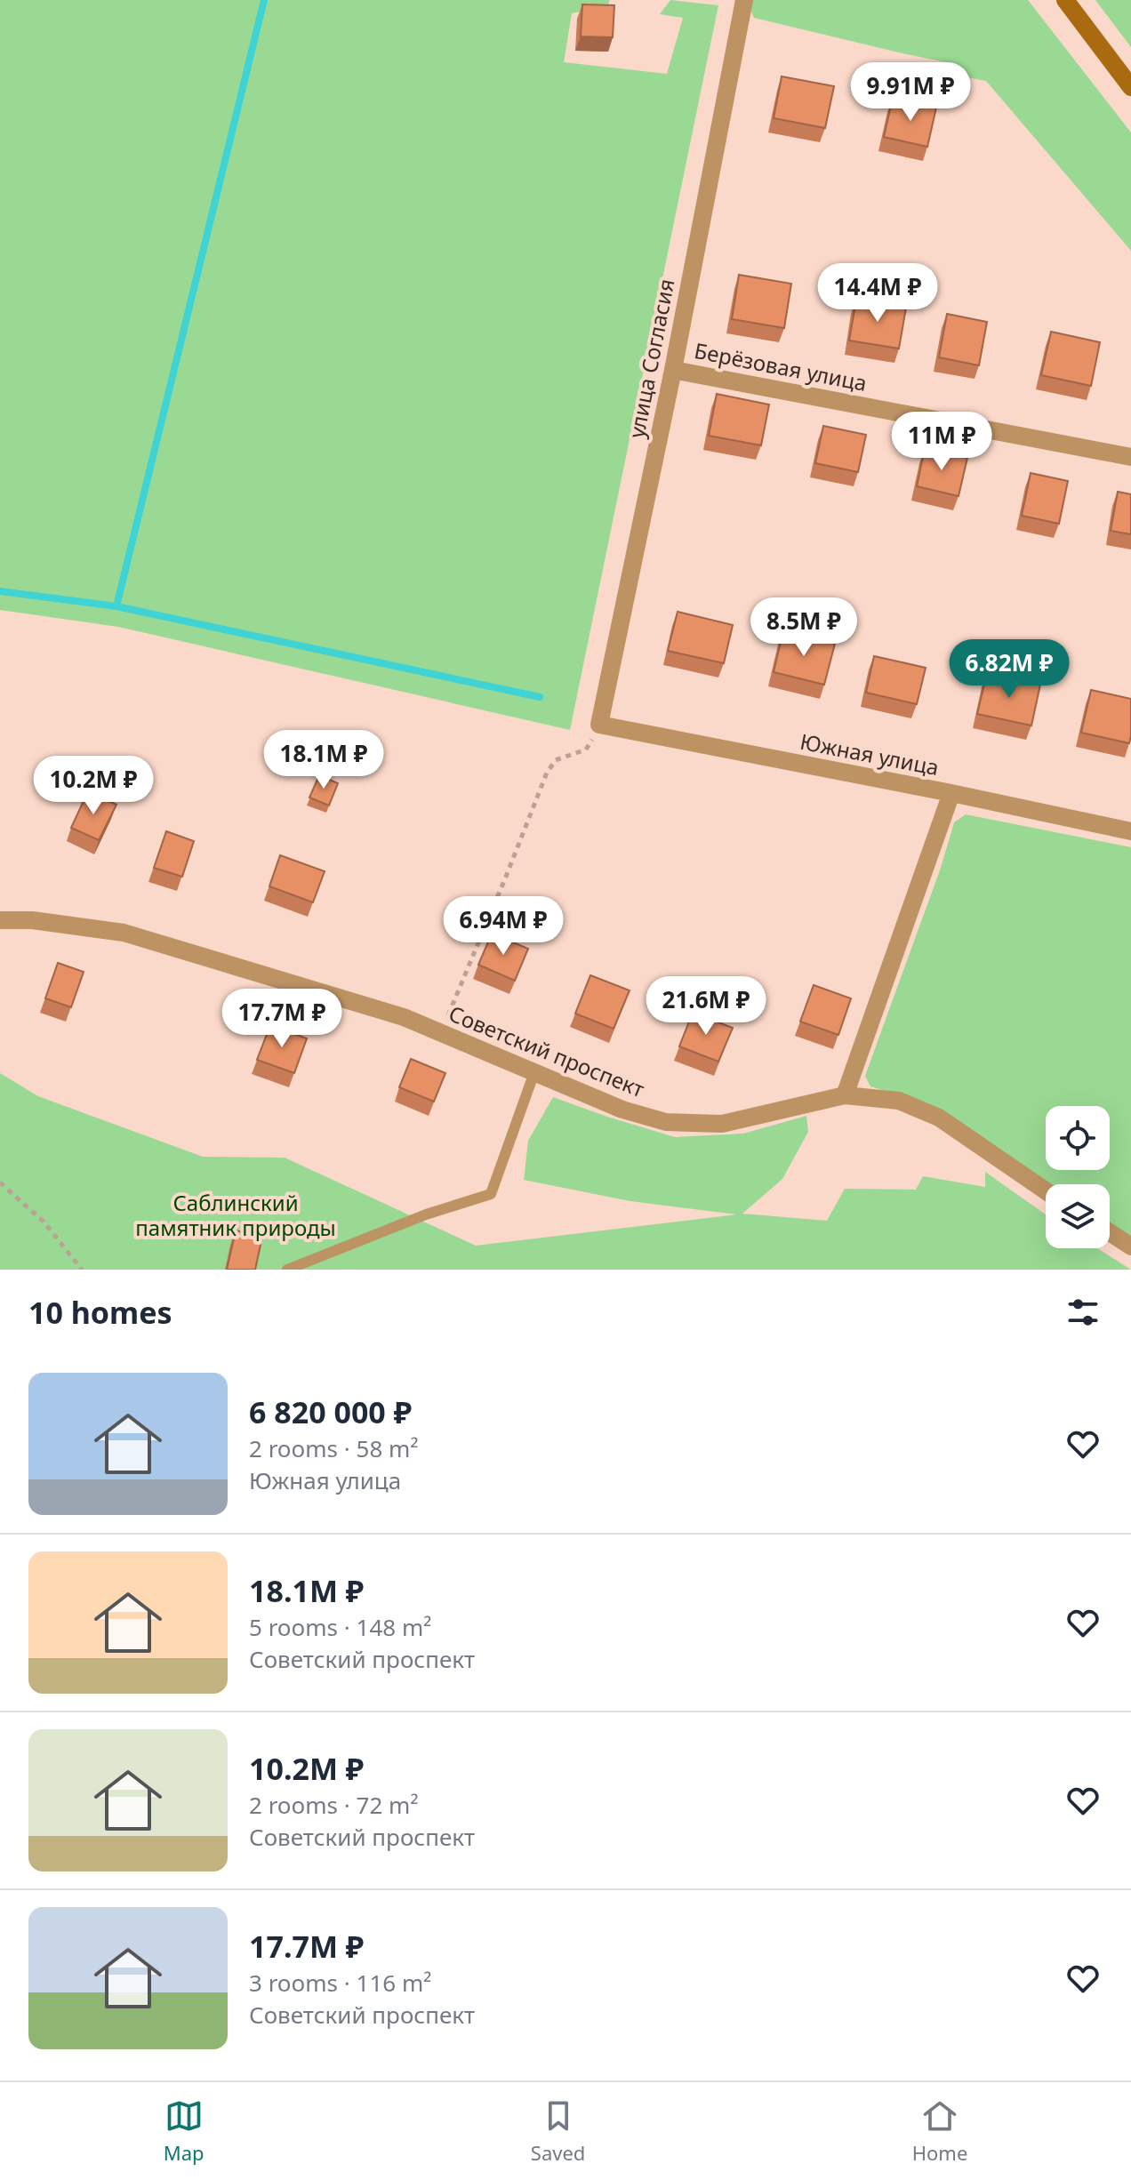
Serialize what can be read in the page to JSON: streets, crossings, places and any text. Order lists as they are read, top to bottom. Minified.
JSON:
{"streets":{"street":["улица Согласия","Берёзовая улица","Южная улица","Советский проспект"]},"crossings":[["улица Согласия","Берёзовая улица"],["улица Согласия","Южная улица"]],"parks":["Саблинский памятник природы"],"page":{"price":["9.91M ₽","14.4M ₽","11M ₽","8.5M ₽","6.82M ₽","18.1M ₽","10.2M ₽","6.94M ₽","21.6M ₽","17.7M ₽"],"heading":"10 homes","list":[{"name":"6 820 000 ₽","note":"2 rooms · 58 m² · Южная улица"},{"name":"18.1M ₽","note":"5 rooms · 148 m² · Советский проспект"},{"name":"10.2M ₽","note":"2 rooms · 72 m² · Советский проспект"},{"name":"17.7M ₽","note":"3 rooms · 116 m² · Советский проспект"}],"tabs":["Map","Saved","Home"]}}
